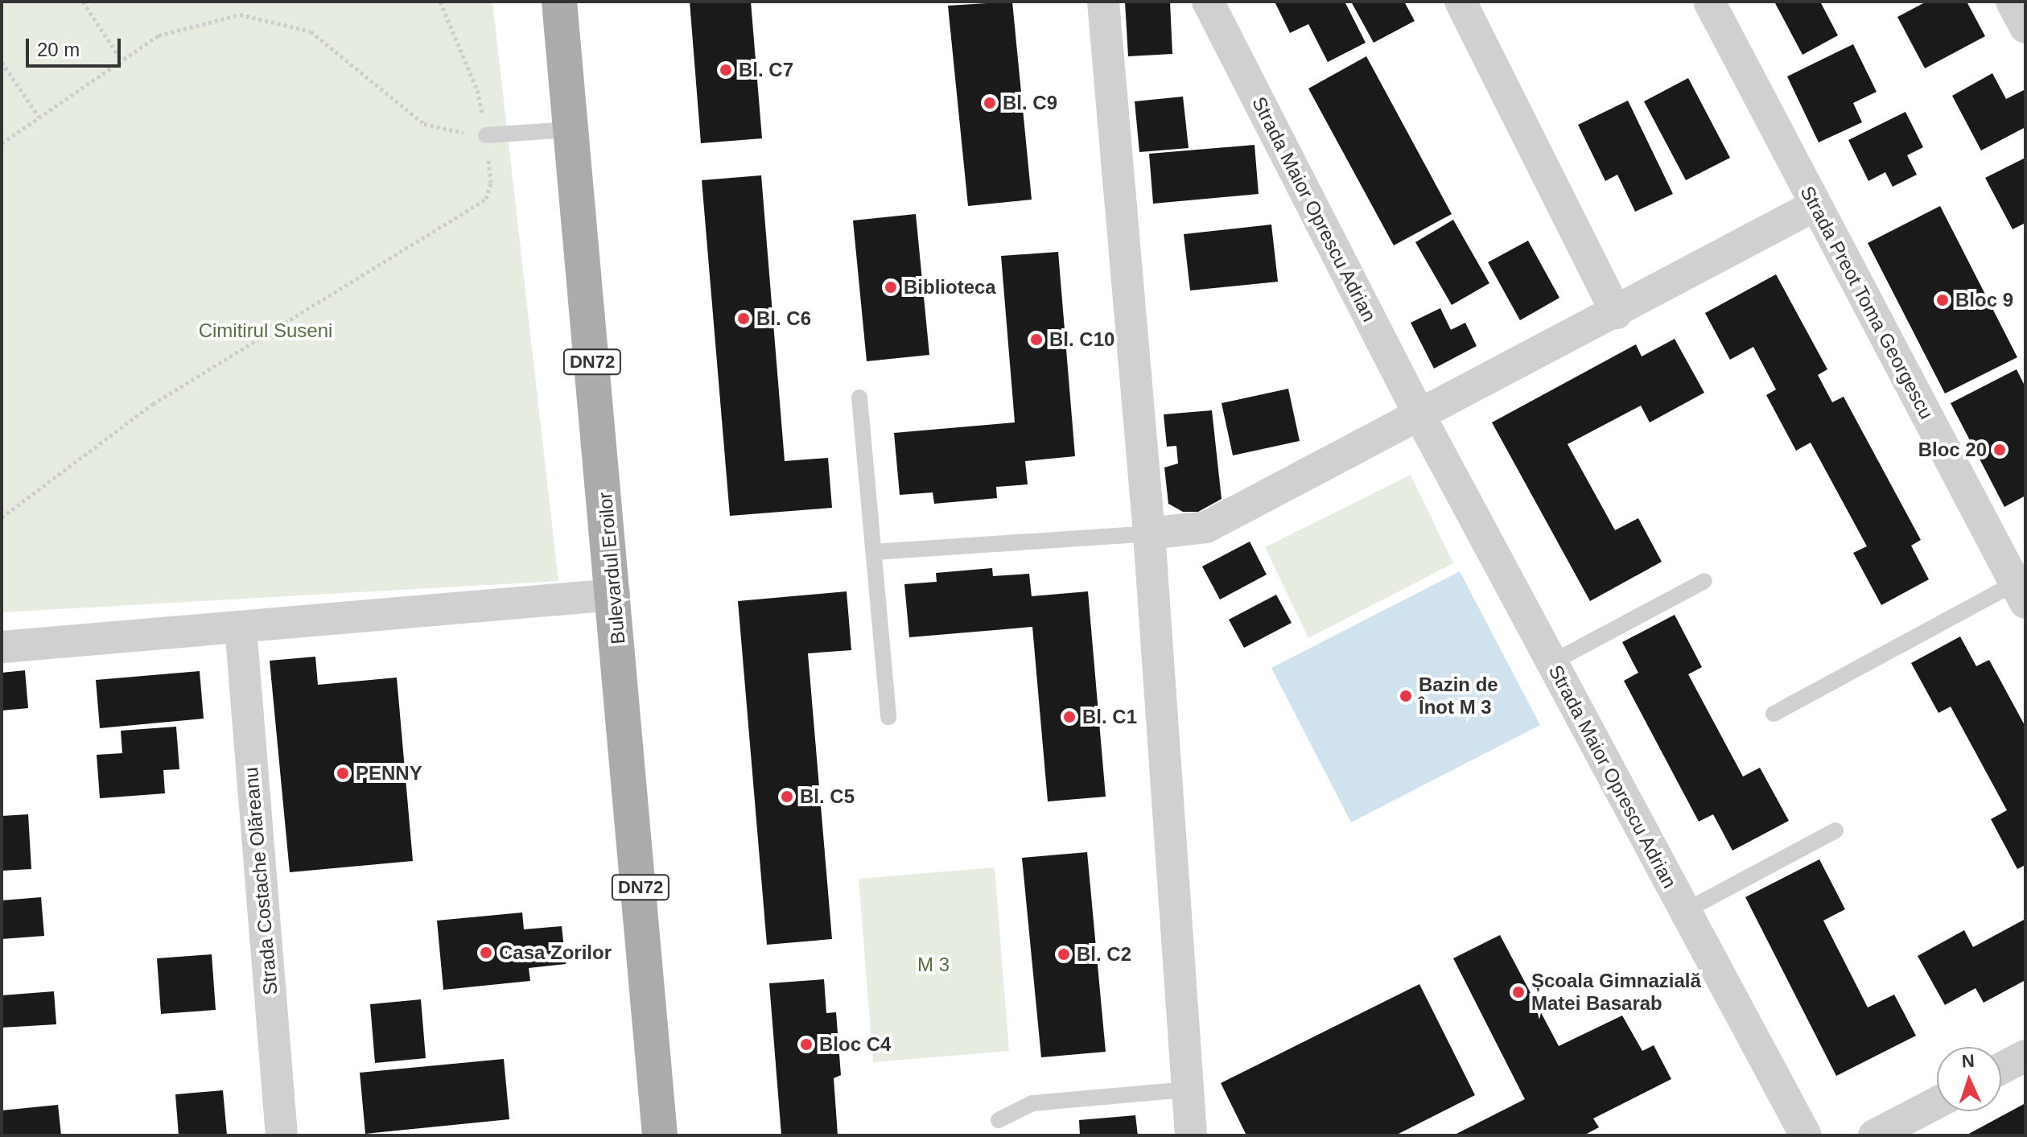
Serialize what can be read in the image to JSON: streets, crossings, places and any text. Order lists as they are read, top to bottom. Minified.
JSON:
{"streets":{"main road":["DN72","Bulevardul Eroilor"],"street":["Strada Maior Oprescu Adrian","Strada Preot Toma Georgescu","Strada Costache Olăreanu"]},"parks":["Cimitirul Suseni","M 3"],"places":["Bl. C7","Bl. C9","Biblioteca","Bloc 9","Bl. C6","Bl. C10","Bloc 20","Bazin de Înot M 3","Bl. C1","PENNY","Bl. C5","Casa Zorilor","Bl. C2","Școala Gimnazială Matei Basarab","Bloc C4"],"scale_bar":"20 m","north":"top"}
